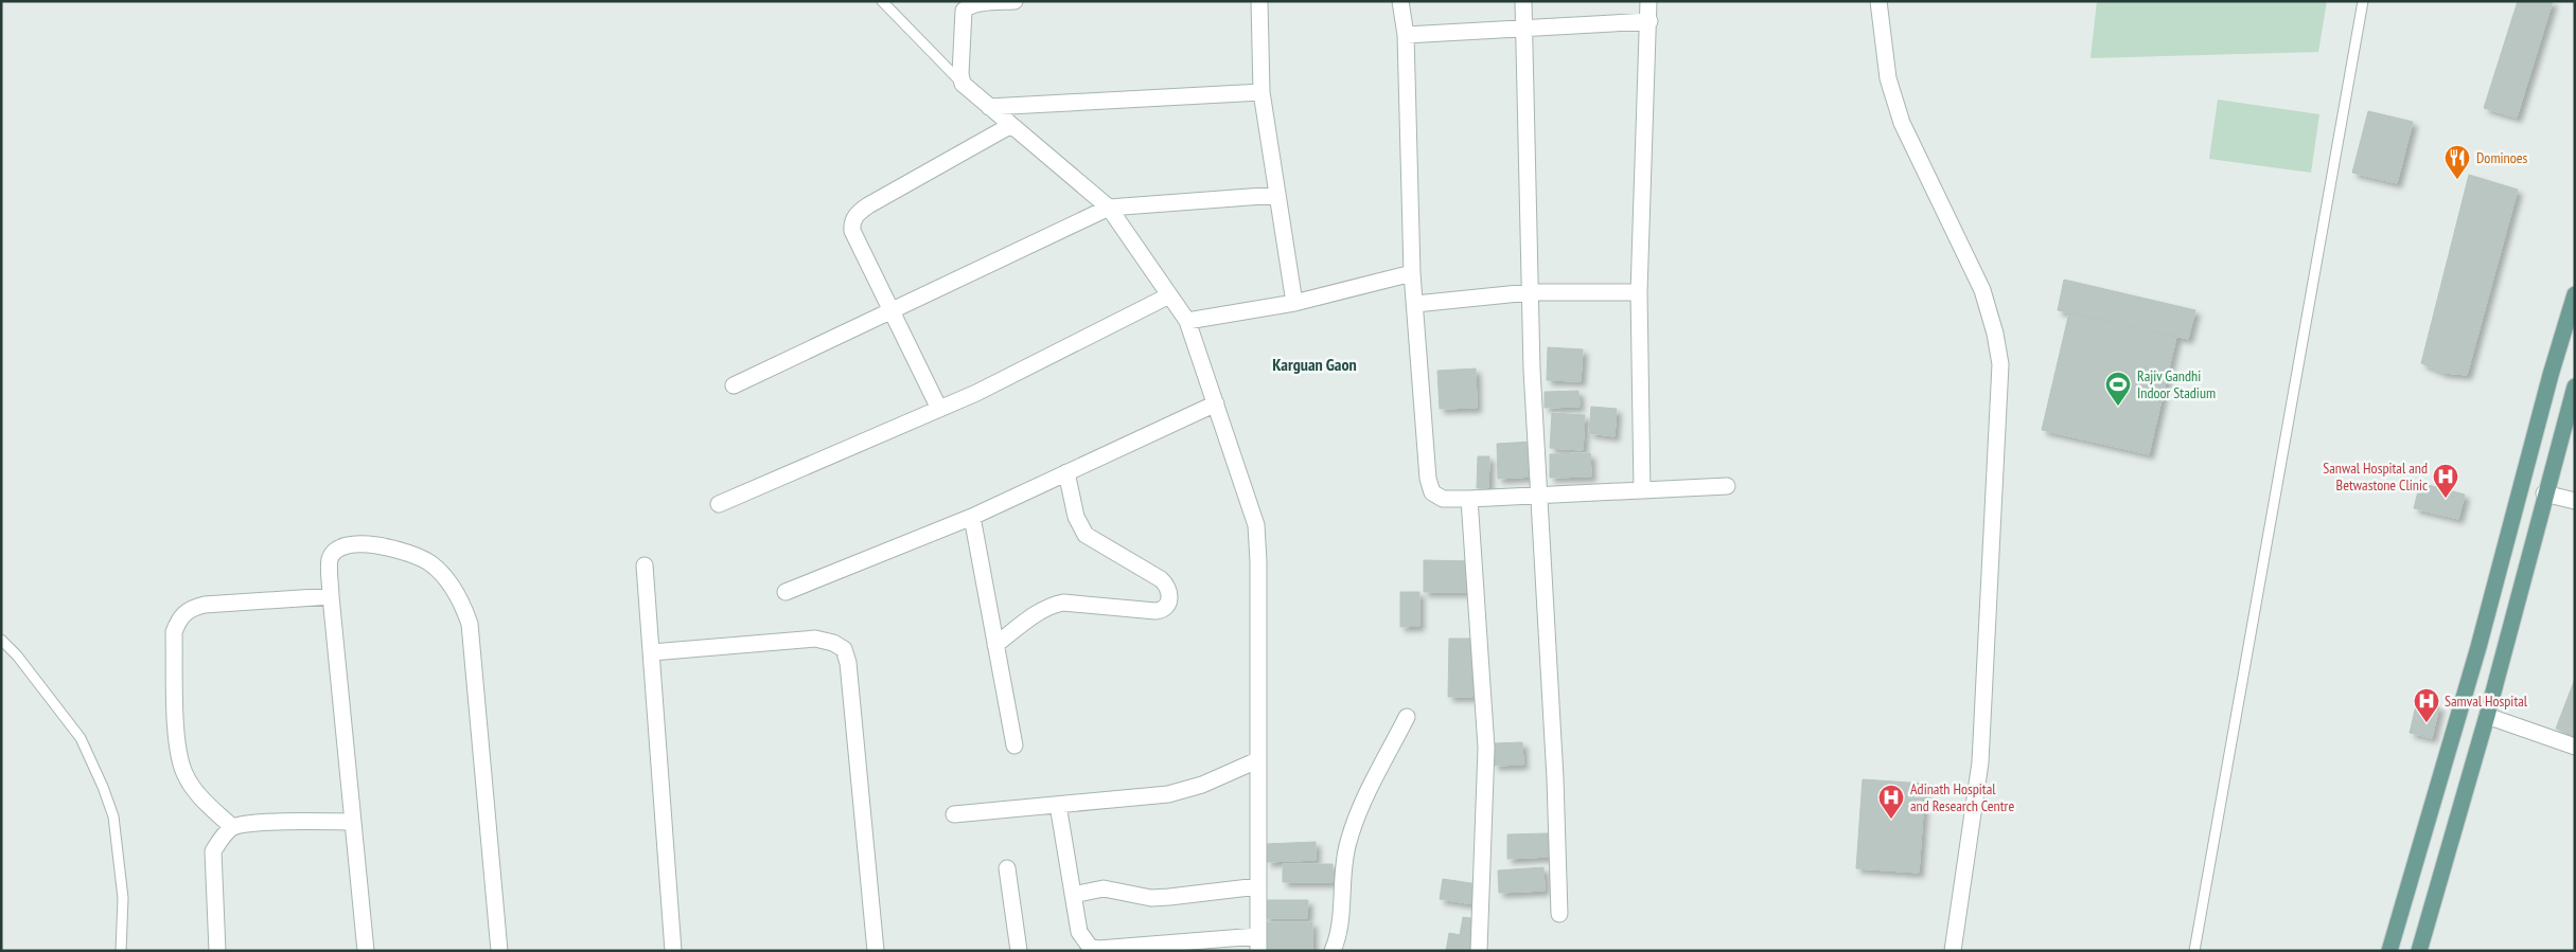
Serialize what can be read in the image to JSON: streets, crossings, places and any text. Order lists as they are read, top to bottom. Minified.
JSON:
{"districts":["Karguan Gaon"],"places":{"restaurant":["Dominoes"],"sports":["Rajiv Gandhi Indoor Stadium"],"hospital":["Sanwal Hospital and Betwastone Clinic","Samval Hospital","Adinath Hospital and Research Centre"]}}
